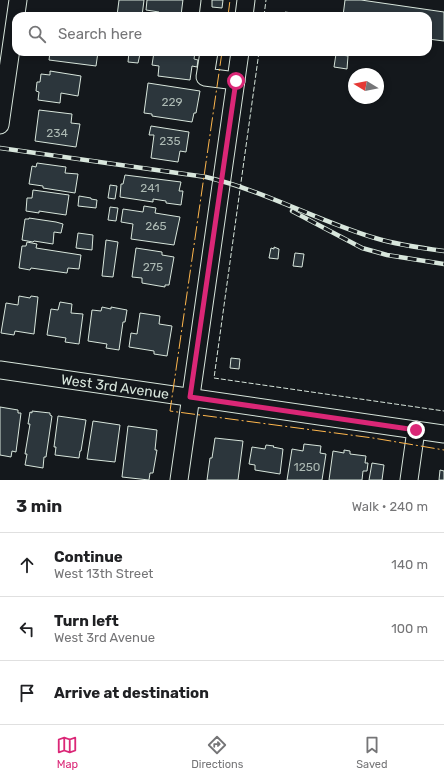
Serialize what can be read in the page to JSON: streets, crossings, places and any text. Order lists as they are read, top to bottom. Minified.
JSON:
{"streets":{"street":["West 3rd Avenue"]},"house_numbers":["229","234","235","241","265","275","1250"],"north":"left","page":{"search":"Search here","heading":["3 min","Walk · 240 m"],"list":[["Continue","West 13th Street","140 m"],["Turn left","West 3rd Avenue","100 m"],"Arrive at destination"],"nav":["Map","Directions","Saved"]}}
